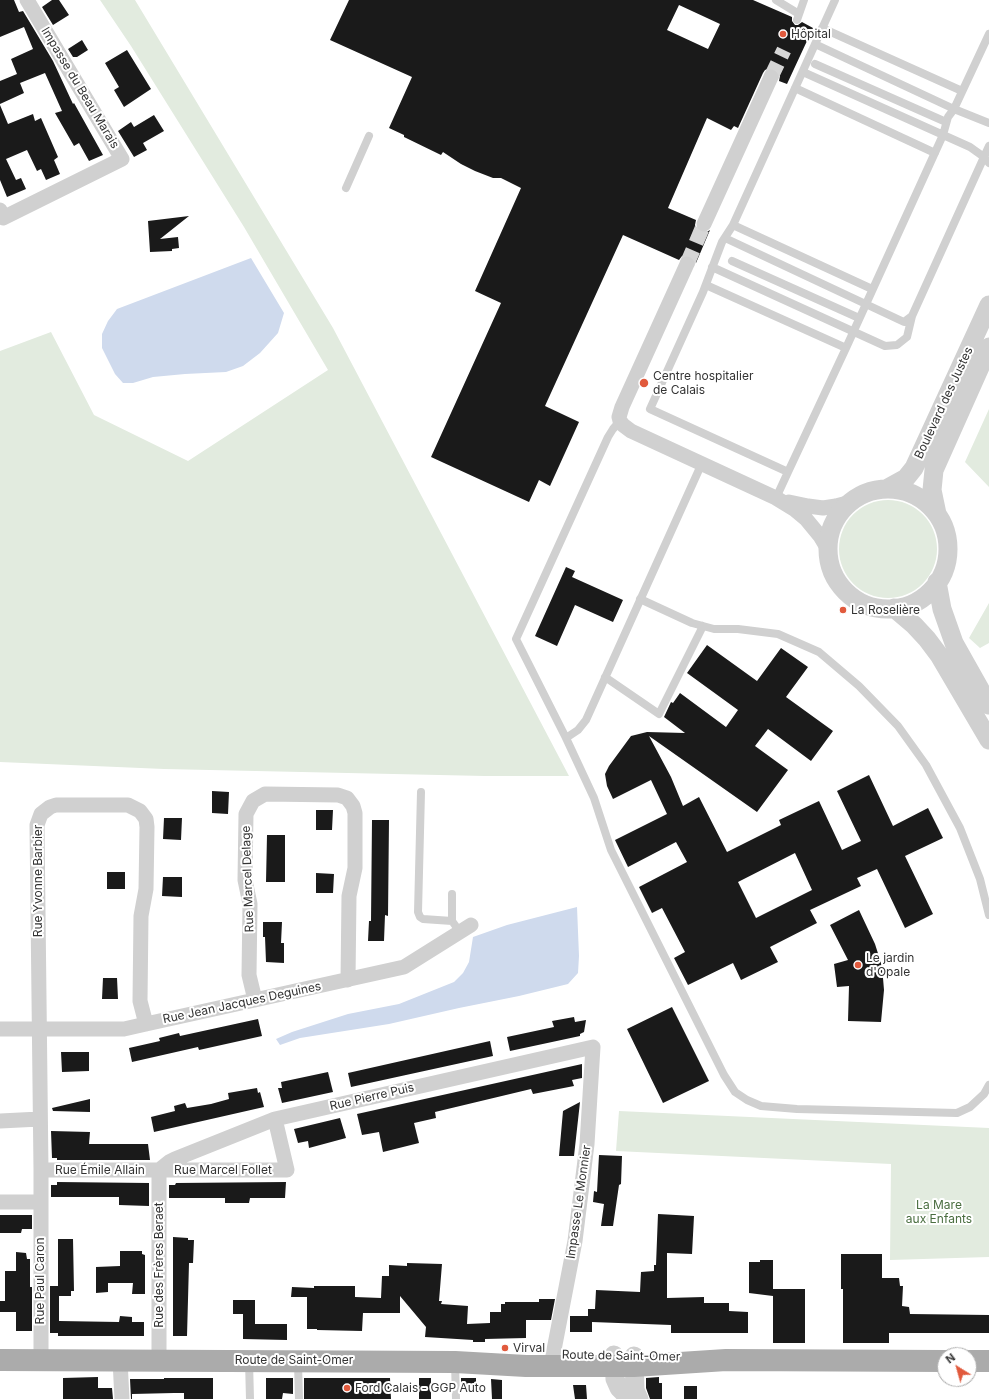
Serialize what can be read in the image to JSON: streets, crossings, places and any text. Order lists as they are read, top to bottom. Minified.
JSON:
{"streets":{"main road":["Route de Saint-Omer"],"street":["Impasse du Beau Marais","Boulevard des Justes","Rue Marcel Delage","Rue Yvonne Barbier","Rue Jean Jacques Deguines","Rue Pierre Puis","Rue Émile Allain","Rue Marcel Follet","Impasse Le Monnier","Rue des Frères Beraet","Rue Paul Caron"]},"crossings":[["Rue Marcel Delage","Rue Jean Jacques Deguines"],["Rue Yvonne Barbier","Rue Jean Jacques Deguines"],["Rue Yvonne Barbier","Rue Paul Caron"],["Rue Jean Jacques Deguines","Rue Paul Caron"],["Rue Pierre Puis","Rue Émile Allain"],["Rue Pierre Puis","Rue Marcel Follet"],["Rue Pierre Puis","Impasse Le Monnier"],["Rue Pierre Puis","Rue des Frères Beraet"],["Rue Émile Allain","Rue Marcel Follet"],["Rue Émile Allain","Rue des Frères Beraet"],["Rue Émile Allain","Rue Paul Caron"],["Rue Marcel Follet","Rue des Frères Beraet"],["Impasse Le Monnier","Route de Saint-Omer"],["Rue des Frères Beraet","Route de Saint-Omer"],["Rue Paul Caron","Route de Saint-Omer"]],"parks":["La Mare aux Enfants"],"places":["Hôpital","Centre hospitalier de Calais","La Roselière","Le jardin d'Opale","Virval","Ford Calais - GGP Auto"],"north":"top left"}
